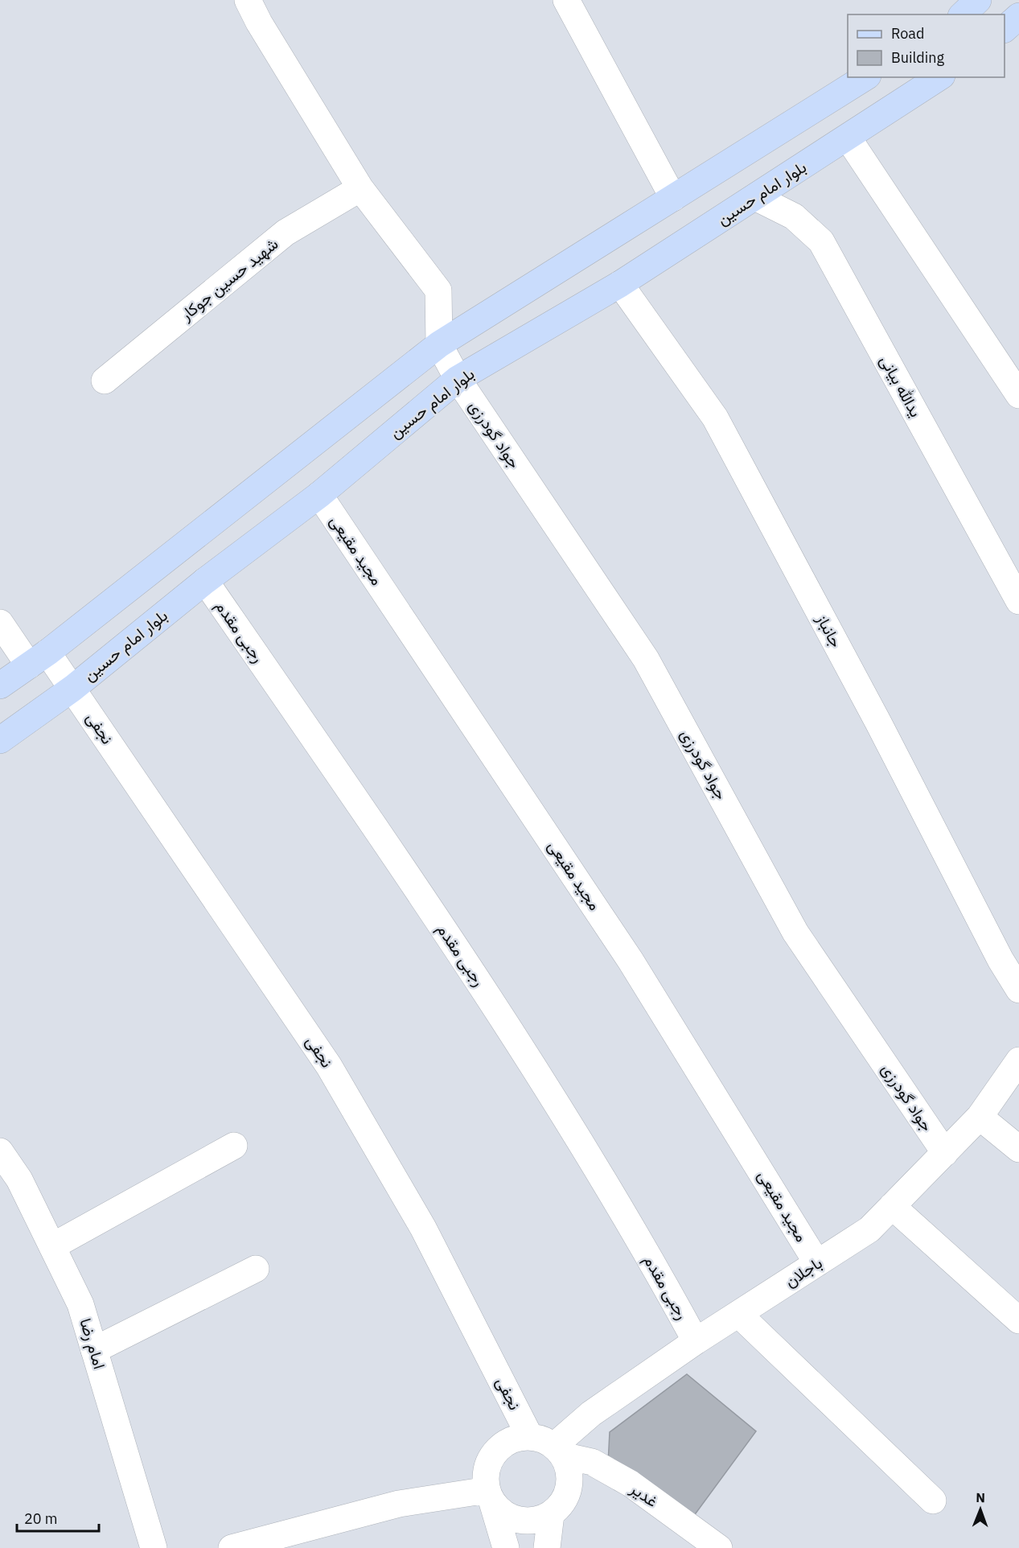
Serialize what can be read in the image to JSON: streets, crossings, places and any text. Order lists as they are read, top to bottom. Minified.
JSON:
{"streets":{"main road":["بلوار امام حسین"],"street":["شهید حسین جوکار","یدالله بیانی","جواد گودرزی","مجید مقیعی","جانباز","رجبی مقدم","نجفی","باجلان","امام رضا","غدیر"]},"crossings":[["بلوار امام حسین","یدالله بیانی"],["بلوار امام حسین","جواد گودرزی"],["بلوار امام حسین","مجید مقیعی"],["بلوار امام حسین","جانباز"],["بلوار امام حسین","رجبی مقدم"],["بلوار امام حسین","نجفی"],["جواد گودرزی","باجلان"],["مجید مقیعی","باجلان"],["رجبی مقدم","باجلان"],["نجفی","باجلان"],["نجفی","غدیر"],["باجلان","غدیر"]],"legend":["Road","Building"],"scale_bar":"20 m","north":"top"}
